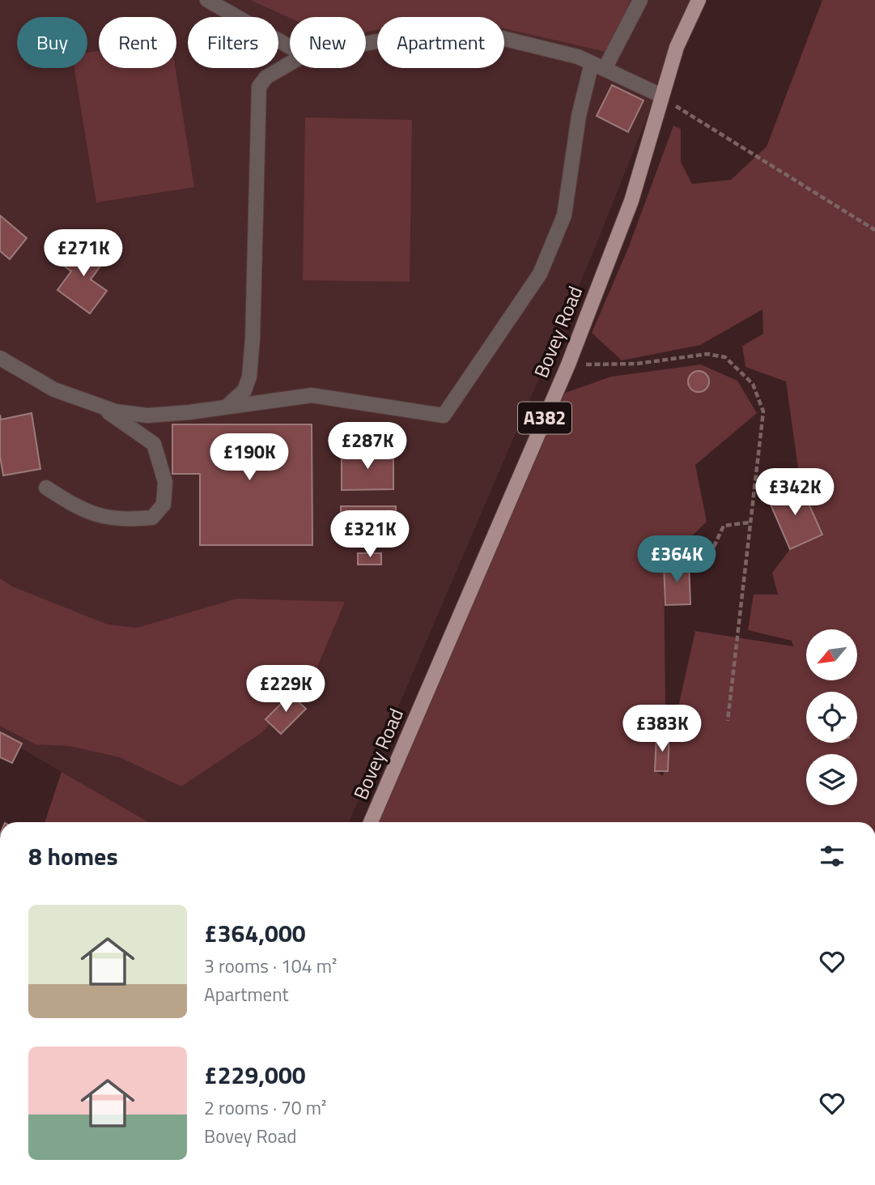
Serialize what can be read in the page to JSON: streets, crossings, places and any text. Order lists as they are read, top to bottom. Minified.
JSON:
{"streets":{"main road":["Bovey Road","A382"]},"north":"bottom left","page":{"chip":["Buy","Rent","Filters","New","Apartment"],"price":["£271K","£287K","£190K","£342K","£321K","£364K","£229K","£383K"],"heading":"8 homes","list":[{"name":"£364,000","note":"3 rooms · 104 m² · Apartment"},{"name":"£229,000","note":"2 rooms · 70 m² · Bovey Road"}]}}
